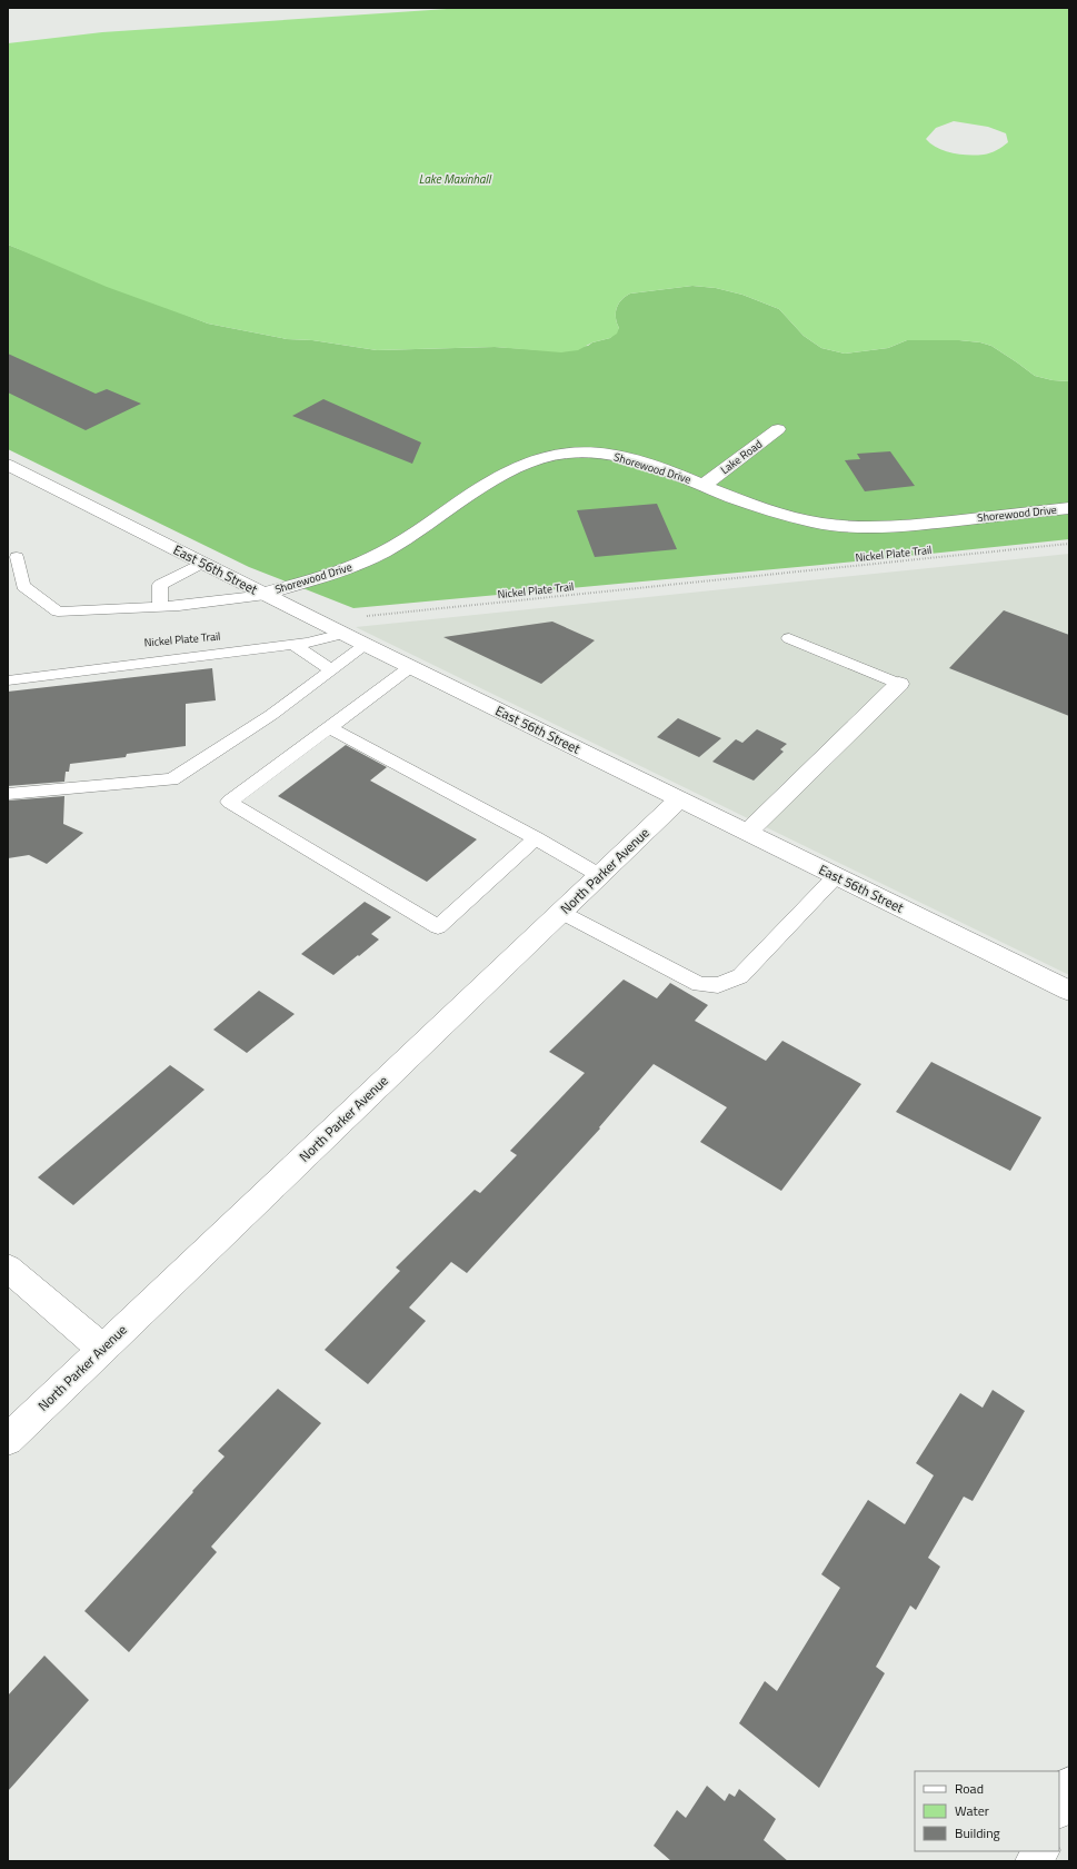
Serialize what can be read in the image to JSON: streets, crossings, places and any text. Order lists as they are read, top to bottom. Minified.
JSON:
{"streets":{"street":["Lake Road","Shorewood Drive","East 56th Street","North Parker Avenue"],"path":["Nickel Plate Trail"]},"crossings":[["Lake Road","Shorewood Drive"],["Shorewood Drive","East 56th Street"],["Nickel Plate Trail","East 56th Street"],["East 56th Street","North Parker Avenue"]],"water":["Lake Maxinhall"],"legend":["Road","Water","Building"]}
